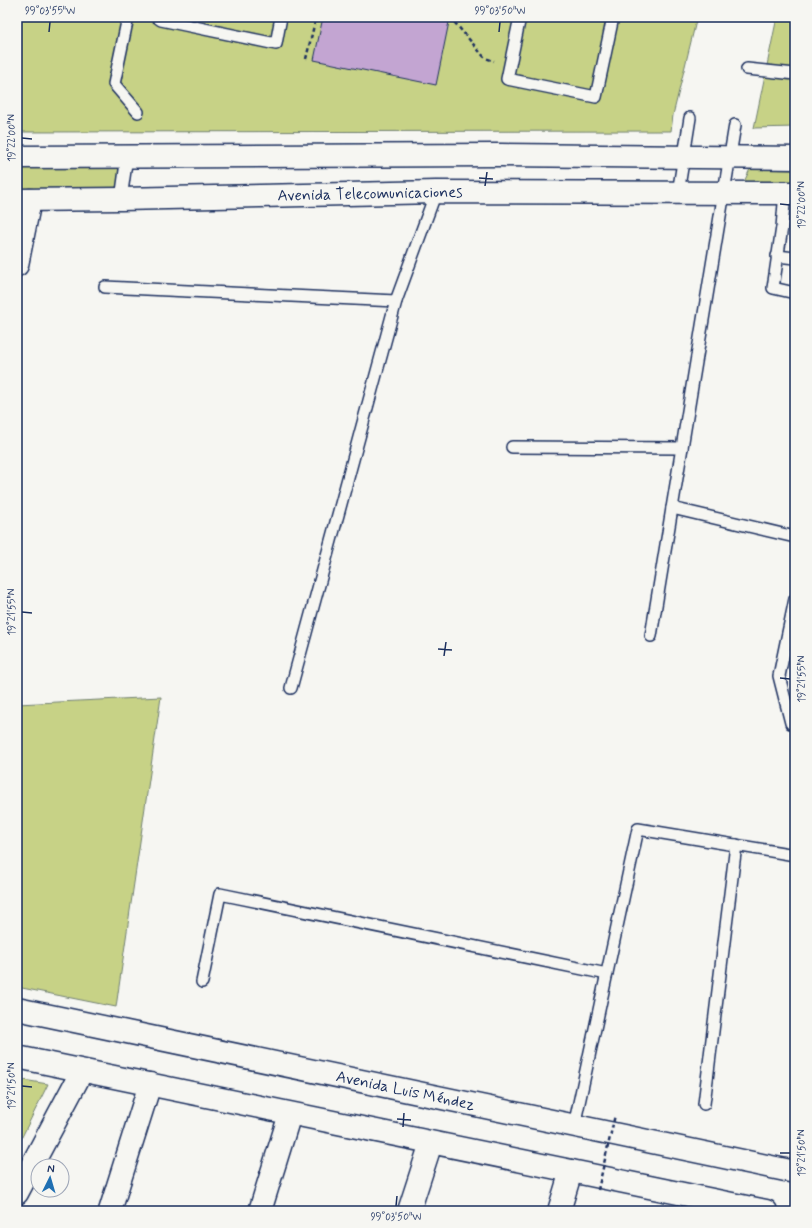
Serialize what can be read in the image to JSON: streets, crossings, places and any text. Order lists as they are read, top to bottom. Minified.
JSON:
{"streets":{"street":["Avenida Telecomunicaciones","Avenida Luis Méndez"]},"north":"top","coordinates":["99°03'55\"W","99°03'50\"W","19°22'00\"N","19°21'55\"N","19°21'50\"N"]}
